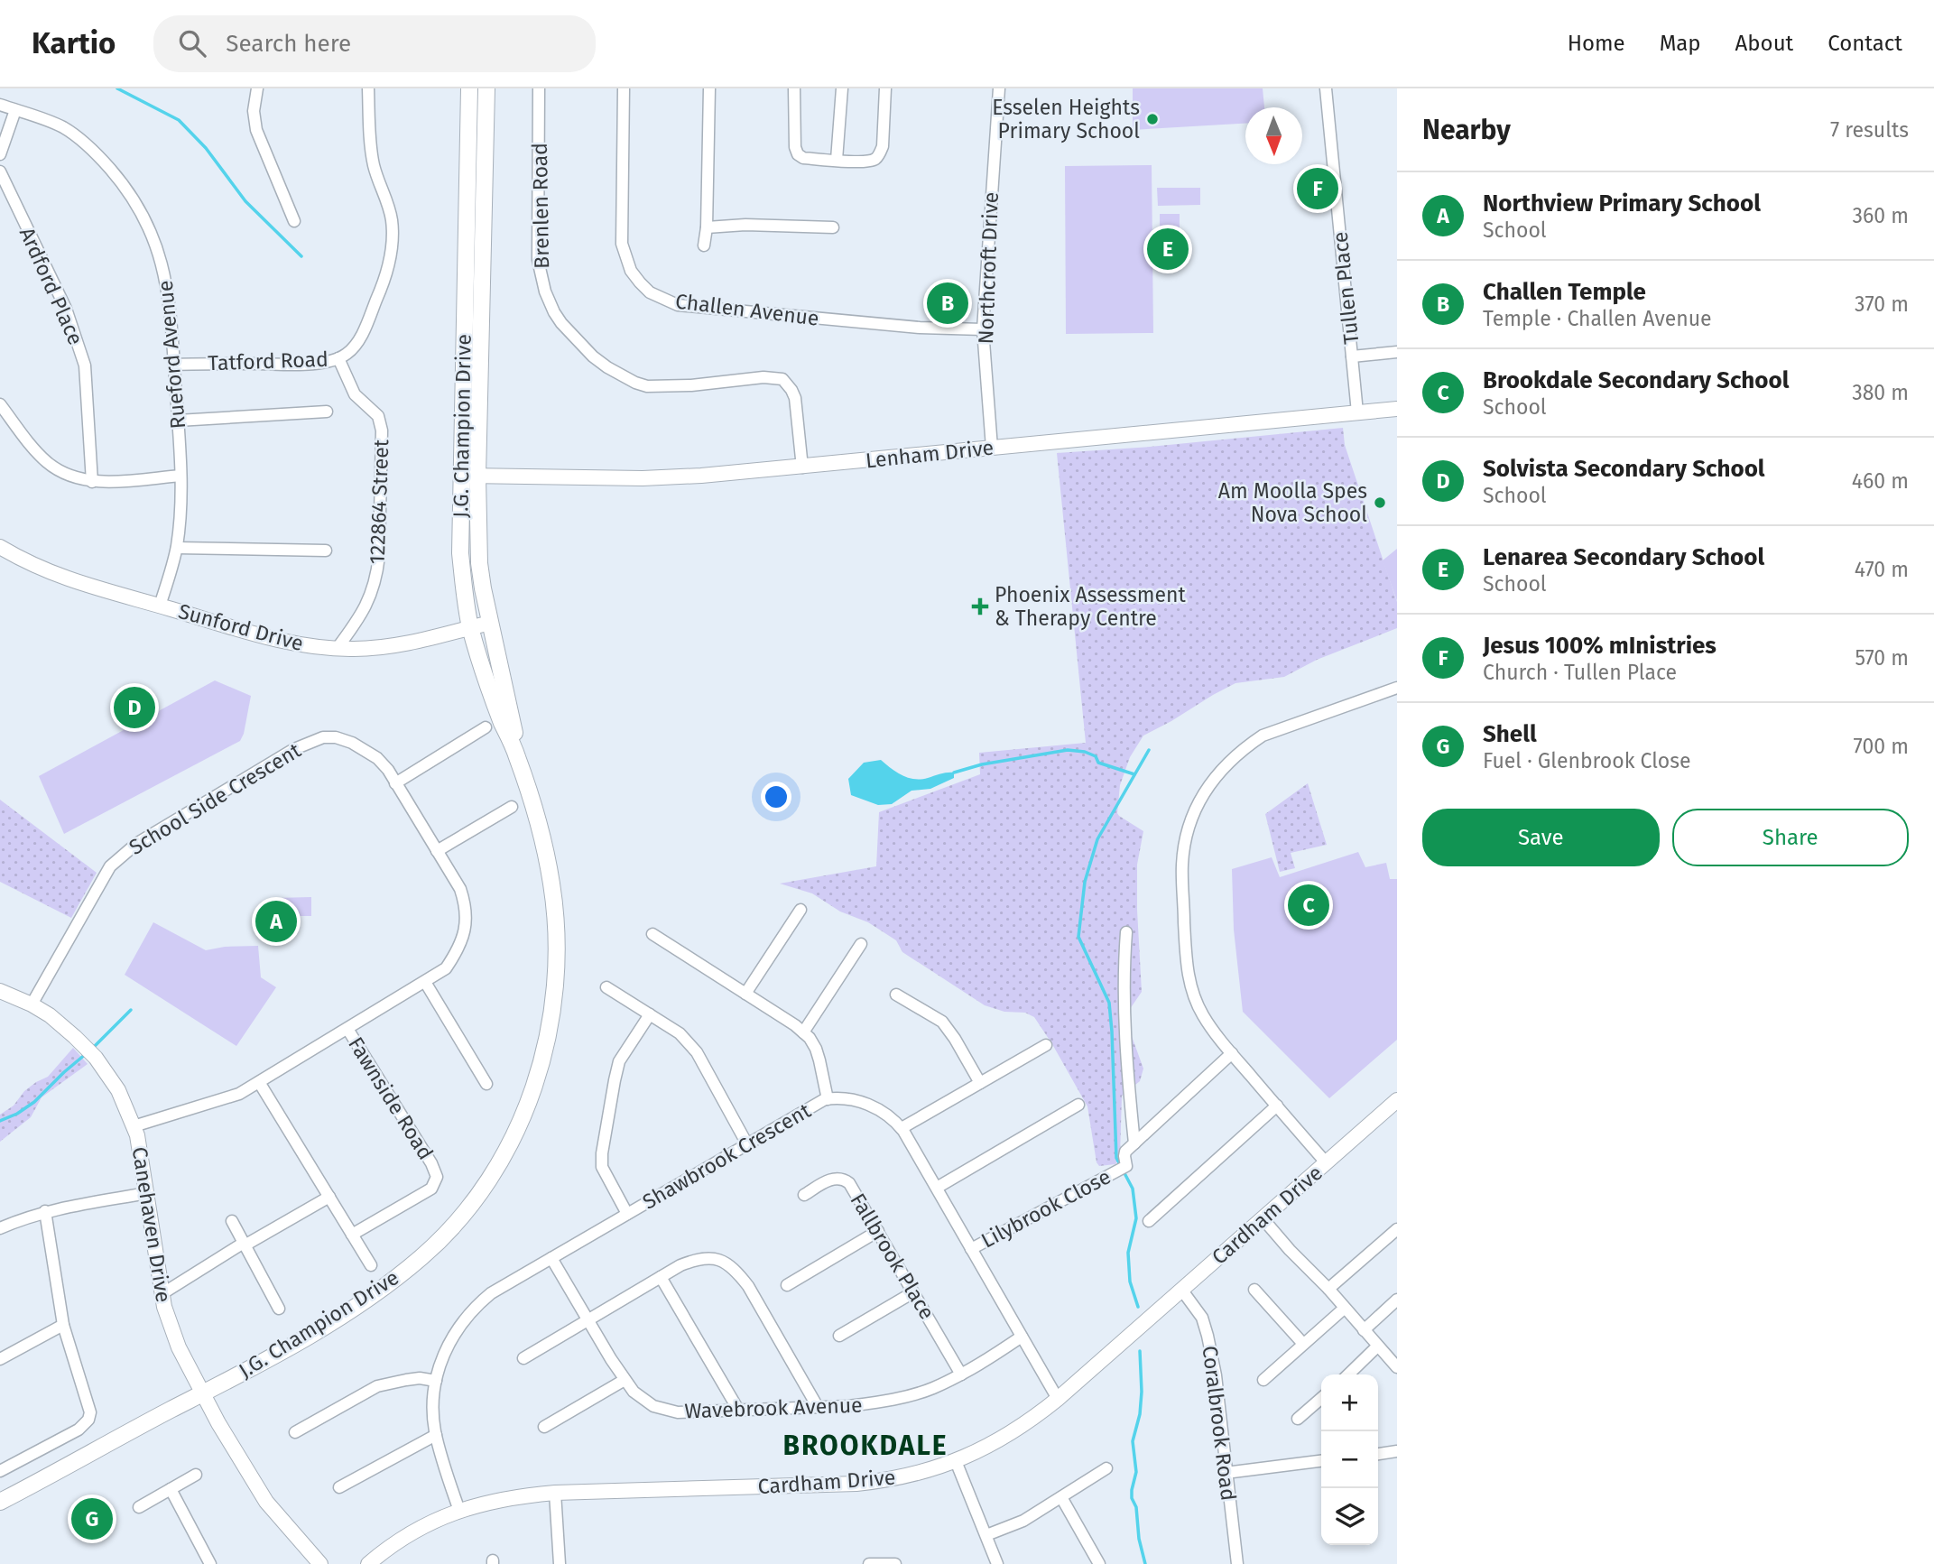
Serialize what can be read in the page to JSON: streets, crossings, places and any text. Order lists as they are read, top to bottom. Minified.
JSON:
{"streets":{"main road":["J.G. Champion Drive"],"street":["Brenlen Road","Northcroft Drive","Ardford Place","Tullen Place","Challen Avenue","Rueford Avenue","Tatford Road","Lenham Drive","122864 Street","Sunford Drive","School Side Crescent","Fawnside Road","Shawbrook Crescent","Lilybrook Close","Cardham Drive","Canehaven Drive","Fallbrook Place","Wavebrook Avenue","Coralbrook Road"]},"crossings":[["Brenlen Road","Lenham Drive"],["Northcroft Drive","Challen Avenue"],["Northcroft Drive","Lenham Drive"],["Tullen Place","Lenham Drive"],["Rueford Avenue","Tatford Road"],["Rueford Avenue","Sunford Drive"],["Tatford Road","122864 Street"],["J.G. Champion Drive","Lenham Drive"],["J.G. Champion Drive","Sunford Drive"],["J.G. Champion Drive","Canehaven Drive"],["122864 Street","Sunford Drive"],["School Side Crescent","Fawnside Road"],["School Side Crescent","Canehaven Drive"],["Shawbrook Crescent","Lilybrook Close"],["Shawbrook Crescent","Cardham Drive"],["Shawbrook Crescent","Wavebrook Avenue"],["Cardham Drive","Coralbrook Road"],["Fallbrook Place","Wavebrook Avenue"]],"districts":["BROOKDALE"],"places":{"other":["Esselen Heights Primary School","Am Moolla Spes Nova School"],"health":["Phoenix Assessment & Therapy Centre"]},"north":"bottom","page":{"header":"Kartio","search":"Search here","nav":["Home","Map","About","Contact"],"heading":["Nearby","7 results"],"pins":["F","E","B","D","C","A","G"],"list":[{"mark":"A","name":"Northview Primary School","note":"School","value":"360 m"},{"mark":"B","name":"Challen Temple","note":"Temple · Challen Avenue","value":"370 m"},{"mark":"C","name":"Brookdale Secondary School","note":"School","value":"380 m"},{"mark":"D","name":"Solvista Secondary School","note":"School","value":"460 m"},{"mark":"E","name":"Lenarea Secondary School","note":"School","value":"470 m"},{"mark":"F","name":"Jesus 100% mInistries","note":"Church · Tullen Place","value":"570 m"},{"mark":"G","name":"Shell","note":"Fuel · Glenbrook Close","value":"700 m"}],"buttons":["Save","Share"],"map_buttons":["+","−"]}}
